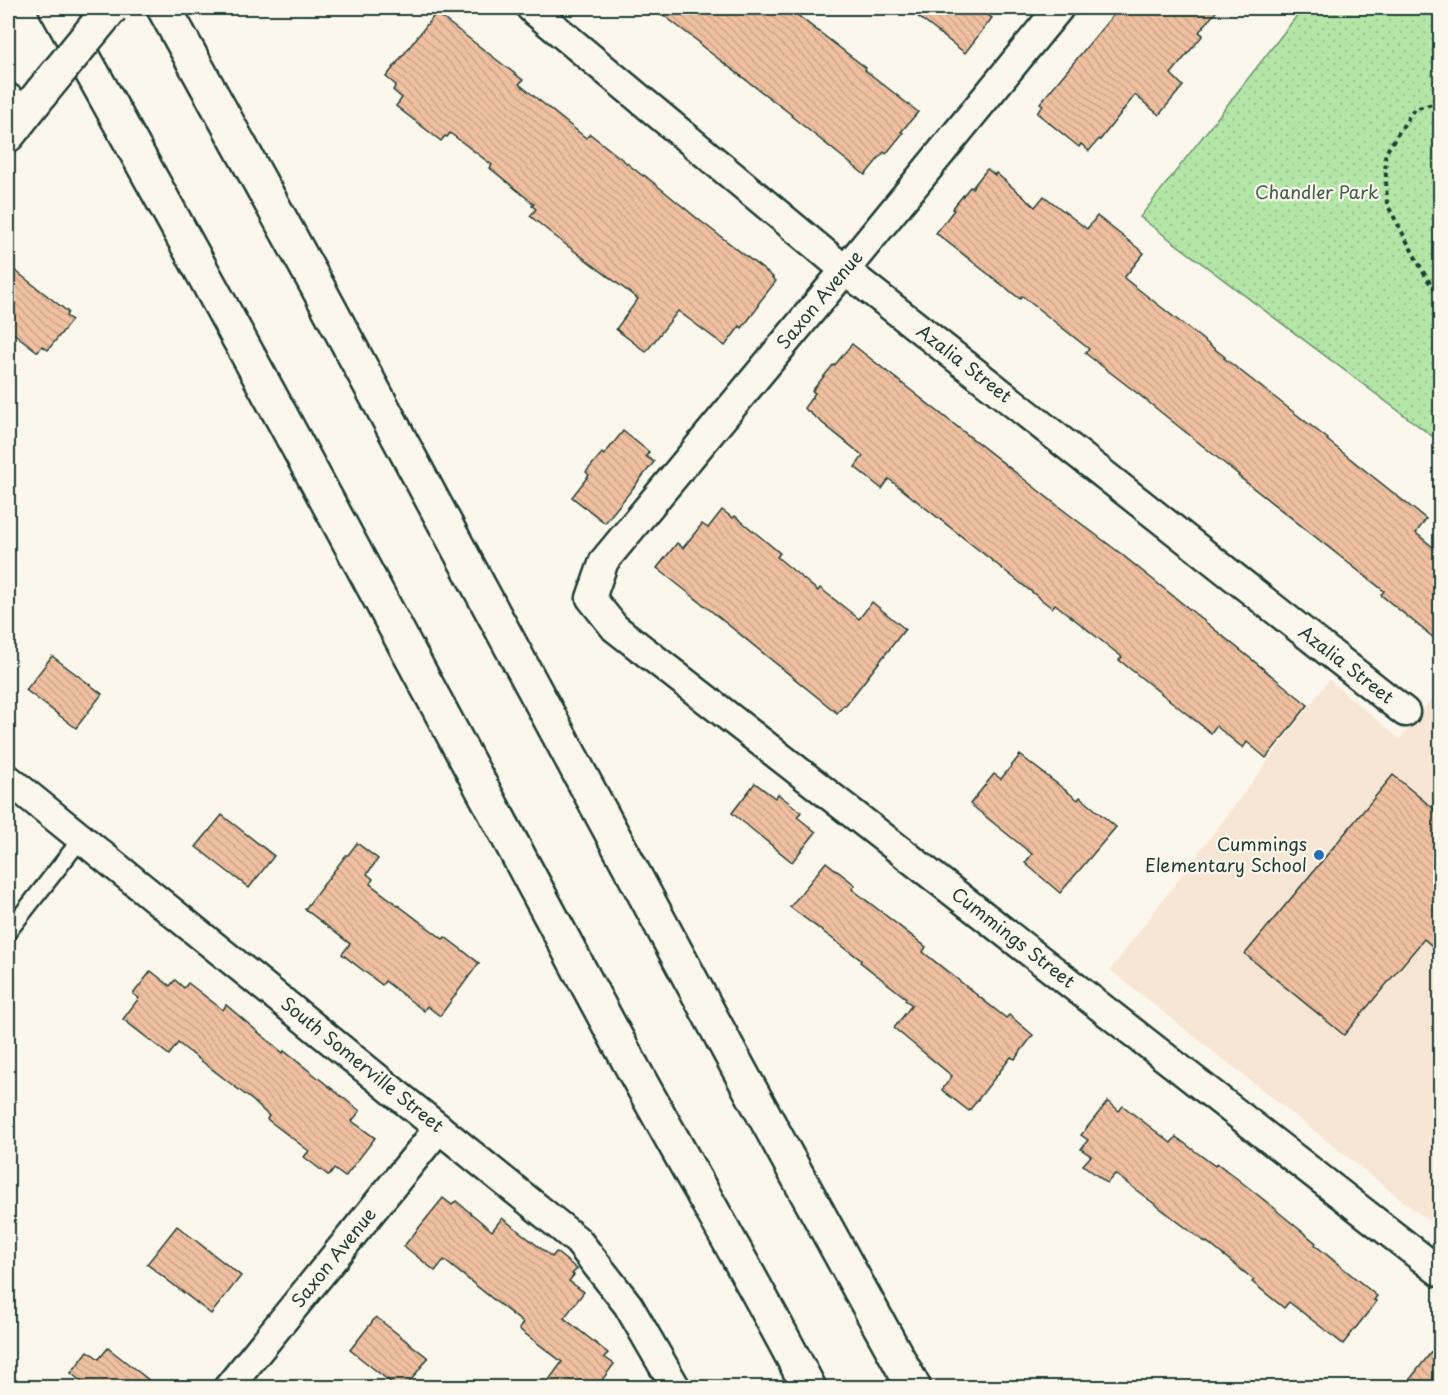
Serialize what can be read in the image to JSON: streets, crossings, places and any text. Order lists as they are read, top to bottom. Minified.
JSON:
{"streets":{"street":["Saxon Avenue","Azalia Street","Cummings Street","South Somerville Street"]},"crossings":[["Saxon Avenue","Azalia Street"],["Saxon Avenue","Cummings Street"],["Saxon Avenue","South Somerville Street"]],"parks":["Chandler Park"],"places":["Cummings Elementary School"]}
